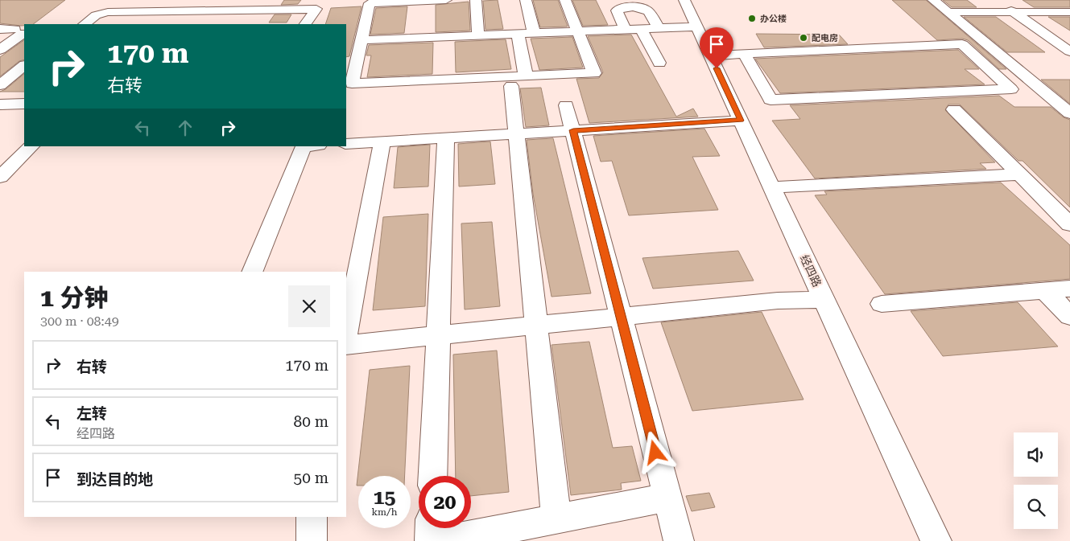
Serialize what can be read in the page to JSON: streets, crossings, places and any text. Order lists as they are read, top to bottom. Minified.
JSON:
{"streets":{"street":["经四路"]},"places":["办公楼","配电房"],"page":{"turn":["170 m","右转"],"heading":["1 分钟","300 m · 08:49"],"list":[{"name":"右转","value":"170 m"},{"name":"左转","note":"经四路","value":"80 m"},{"name":"到达目的地","value":"50 m"}],"speed":"15 km/h","limit":"20"}}
